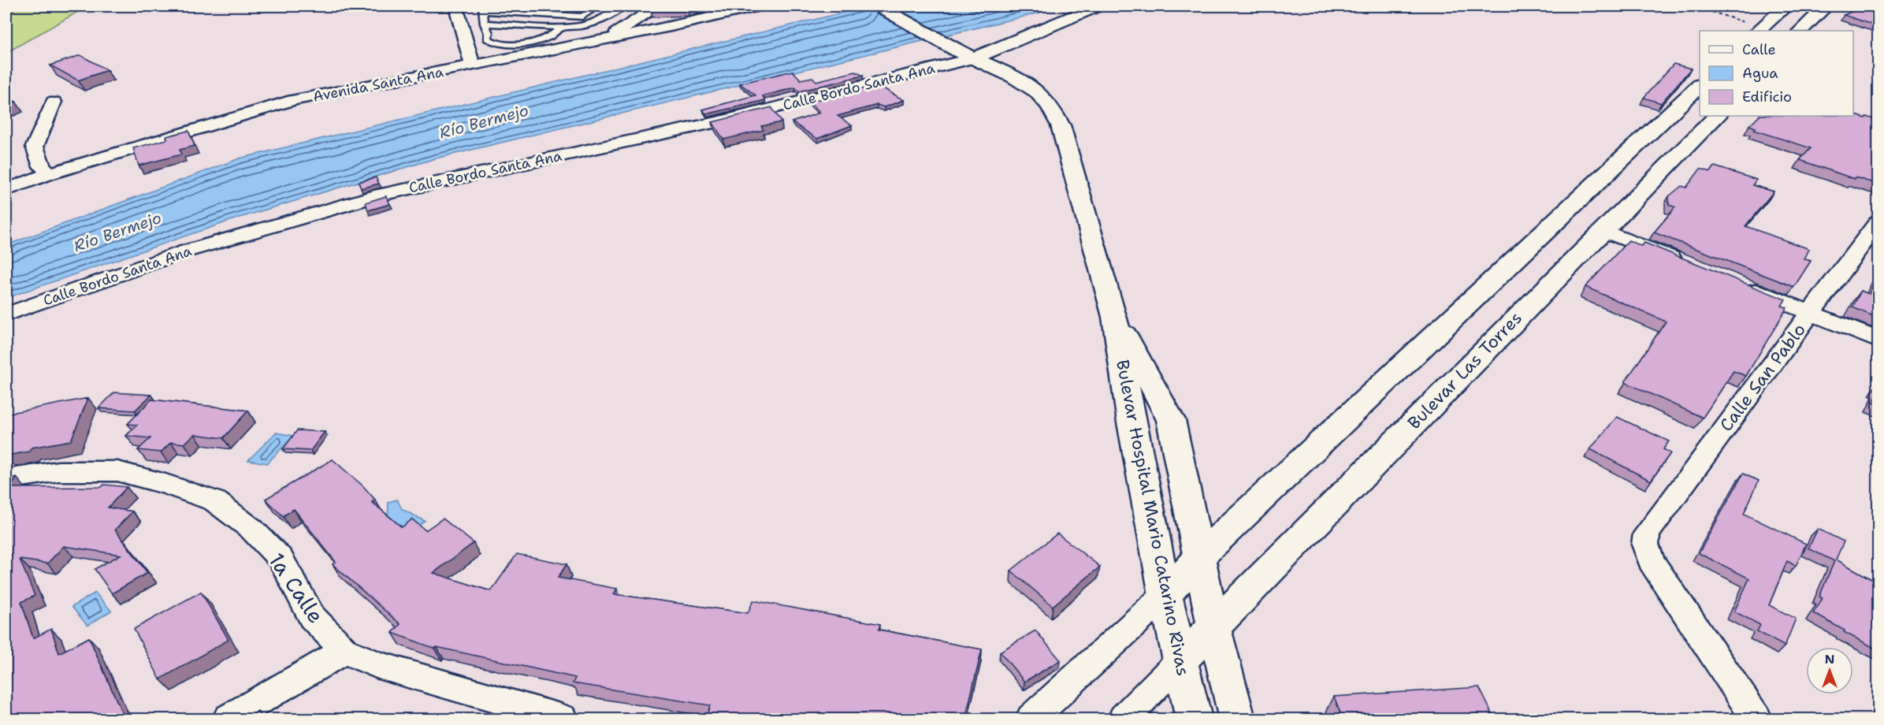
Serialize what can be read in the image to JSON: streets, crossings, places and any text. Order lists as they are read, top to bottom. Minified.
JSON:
{"streets":{"street":["Avenida Santa Ana","Calle Bordo Santa Ana","Bulevar Las Torres","Calle San Pablo","Bulevar Hospital Mario Catarino Rivas","1a Calle"]},"crossings":[["Calle Bordo Santa Ana","Bulevar Hospital Mario Catarino Rivas"],["Bulevar Las Torres","Bulevar Hospital Mario Catarino Rivas"]],"water":["Río Bermejo"],"legend":["Calle","Agua","Edificio"],"north":"top"}
